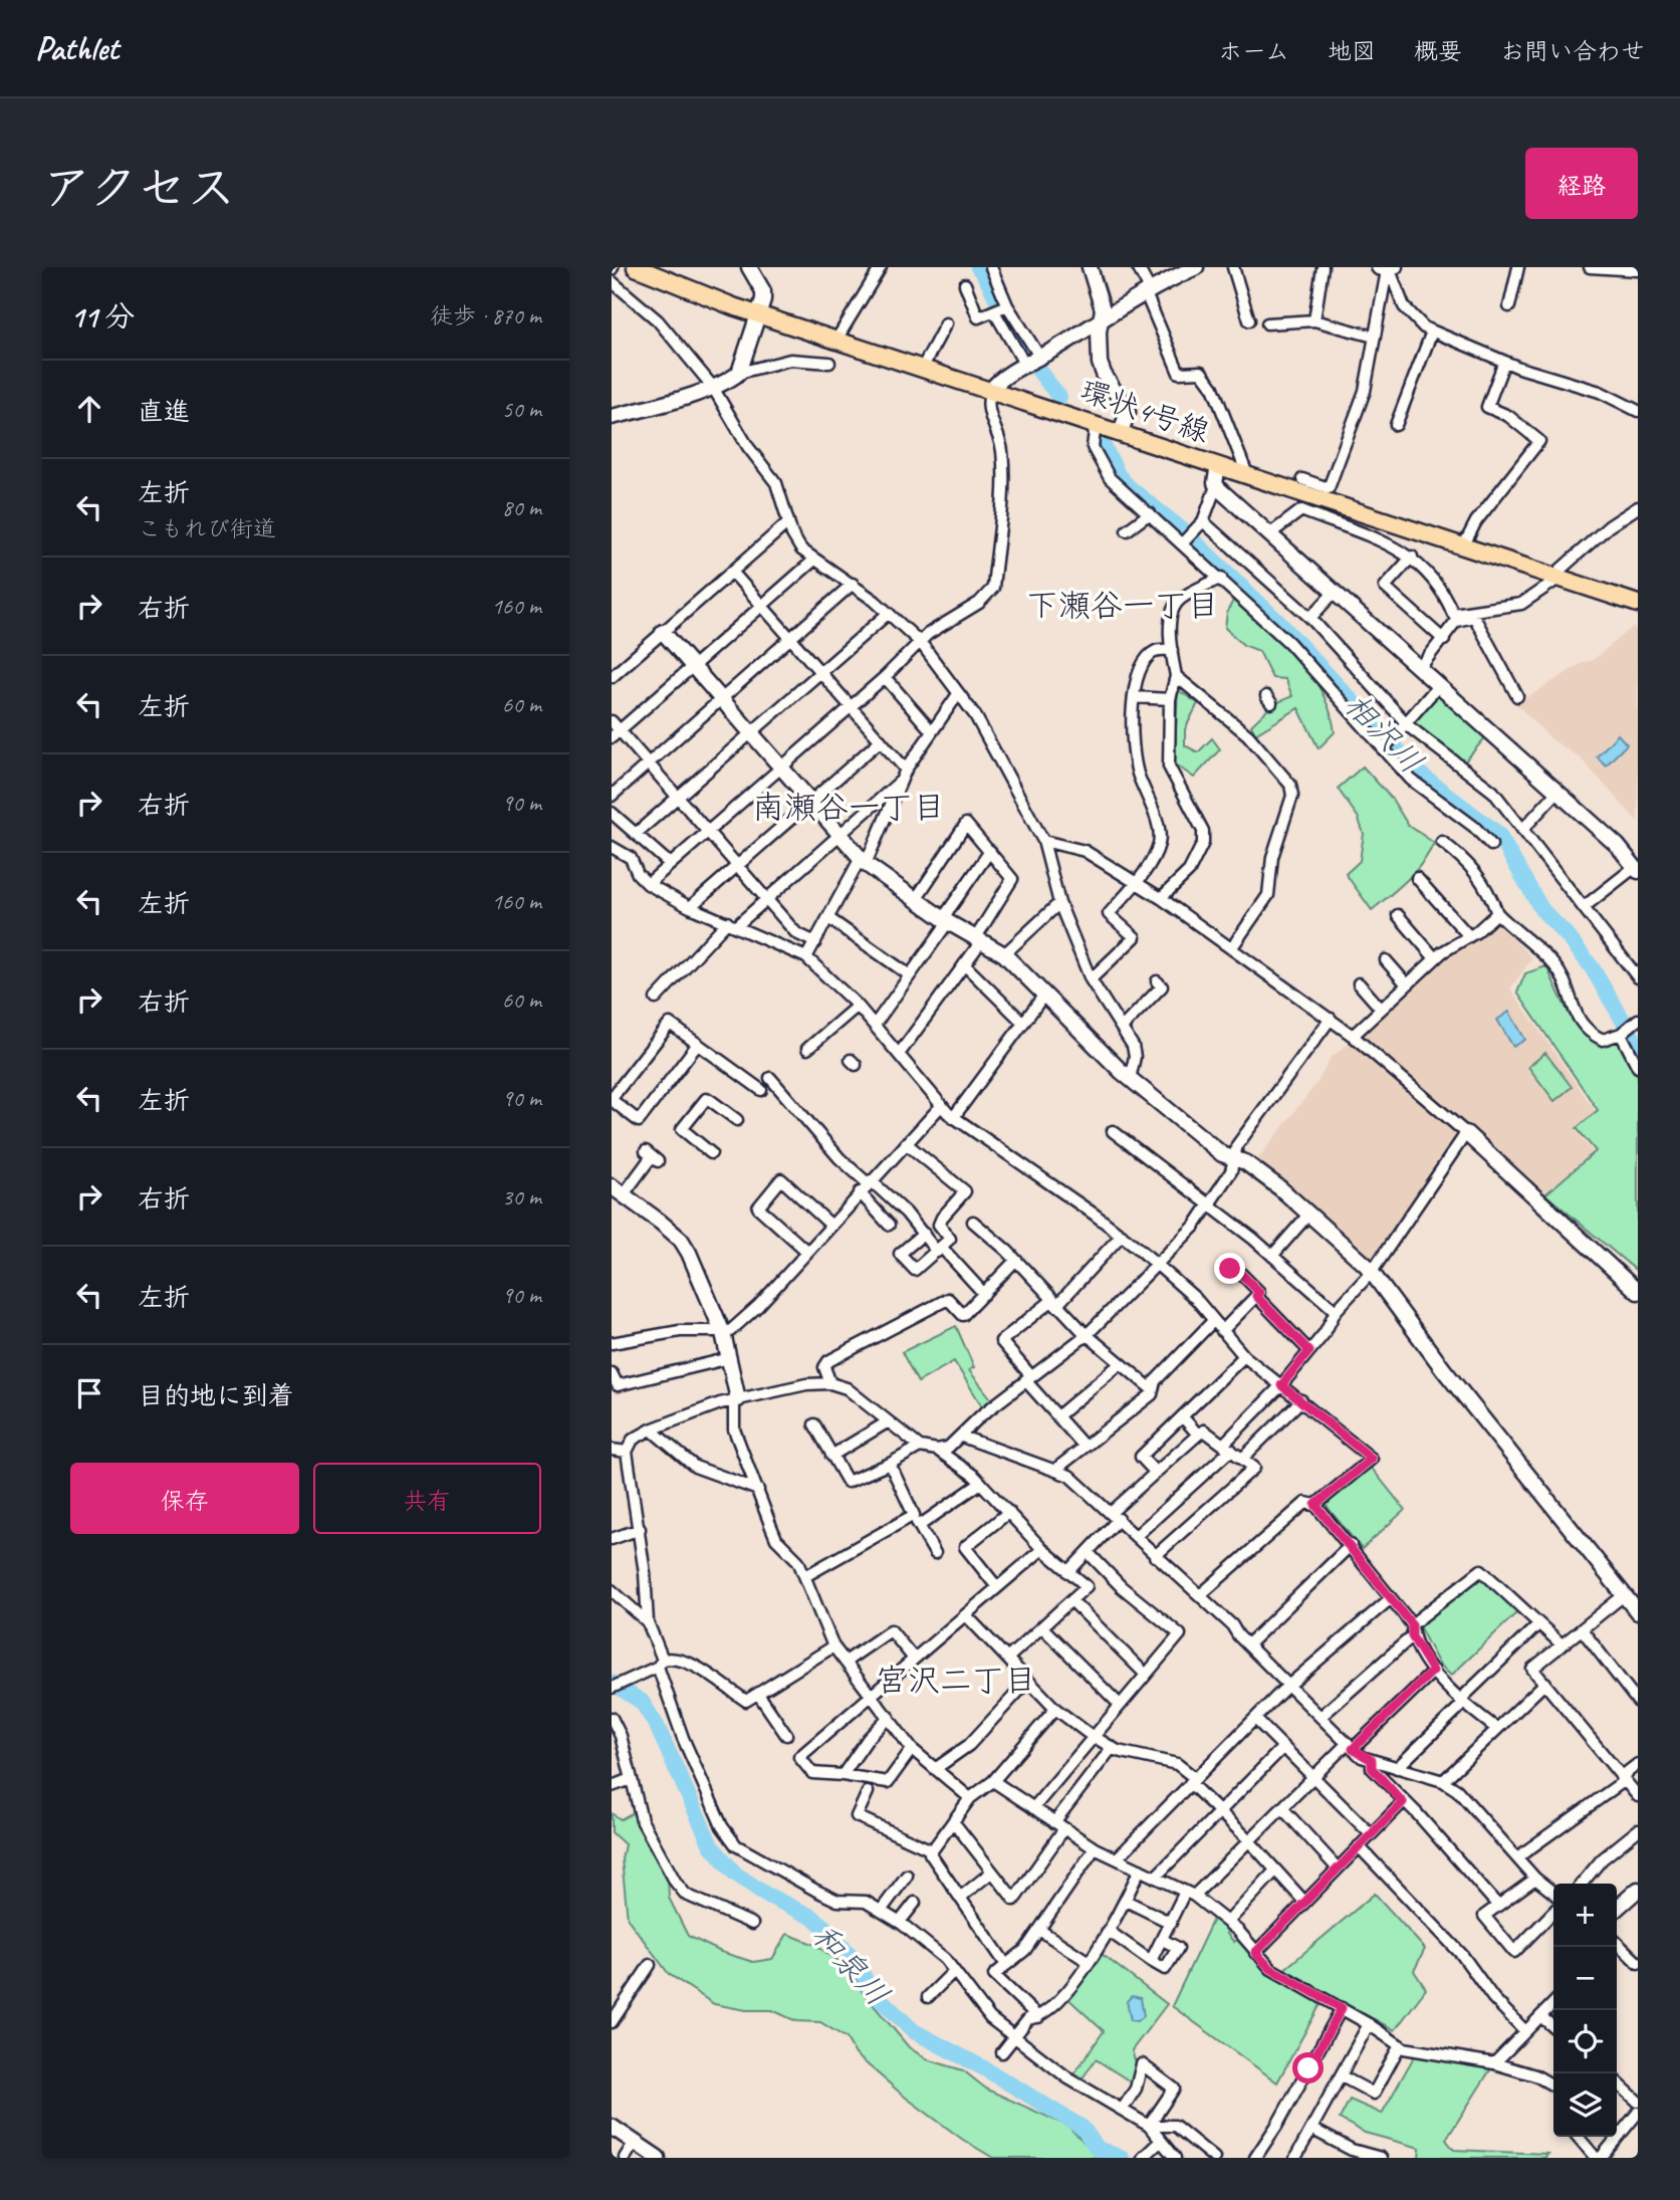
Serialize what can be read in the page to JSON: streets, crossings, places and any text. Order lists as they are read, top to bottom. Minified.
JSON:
{"streets":{"main road":["環状4号線"]},"districts":["下瀬谷一丁目","南瀬谷一丁目","宮沢二丁目"],"water":["相沢川","和泉川"],"page":{"header":"Pathlet","nav":["ホーム","地図","概要","お問い合わせ"],"title":"アクセス","buttons":["経路",["保存","共有"]],"heading":["11 分","徒歩 · 870 m"],"list":[["直進","50 m"],["左折","こもれび街道","80 m"],["右折","160 m"],["左折","60 m"],["右折","90 m"],["左折","160 m"],["右折","60 m"],["左折","90 m"],["右折","30 m"],["左折","90 m"],"目的地に到着"],"map_buttons":["+","−"]}}
